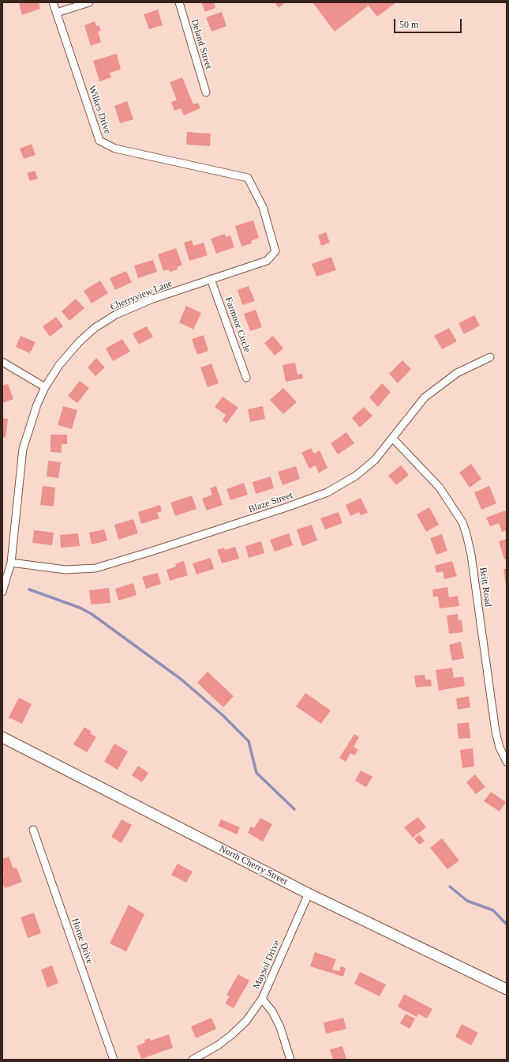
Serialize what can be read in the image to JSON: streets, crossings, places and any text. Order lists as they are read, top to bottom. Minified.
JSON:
{"streets":{"street":["Deland Street","Wilkes Drive","Cherryview Lane","Farmoor Circle","Blaze Street","Britt Road","North Cherry Street","Horne Drive","Maysol Drive"]},"crossings":[["Wilkes Drive","Cherryview Lane"],["Cherryview Lane","Farmoor Circle"],["Cherryview Lane","Blaze Street"],["Blaze Street","Britt Road"],["North Cherry Street","Maysol Drive"]],"scale_bar":"50 m"}
